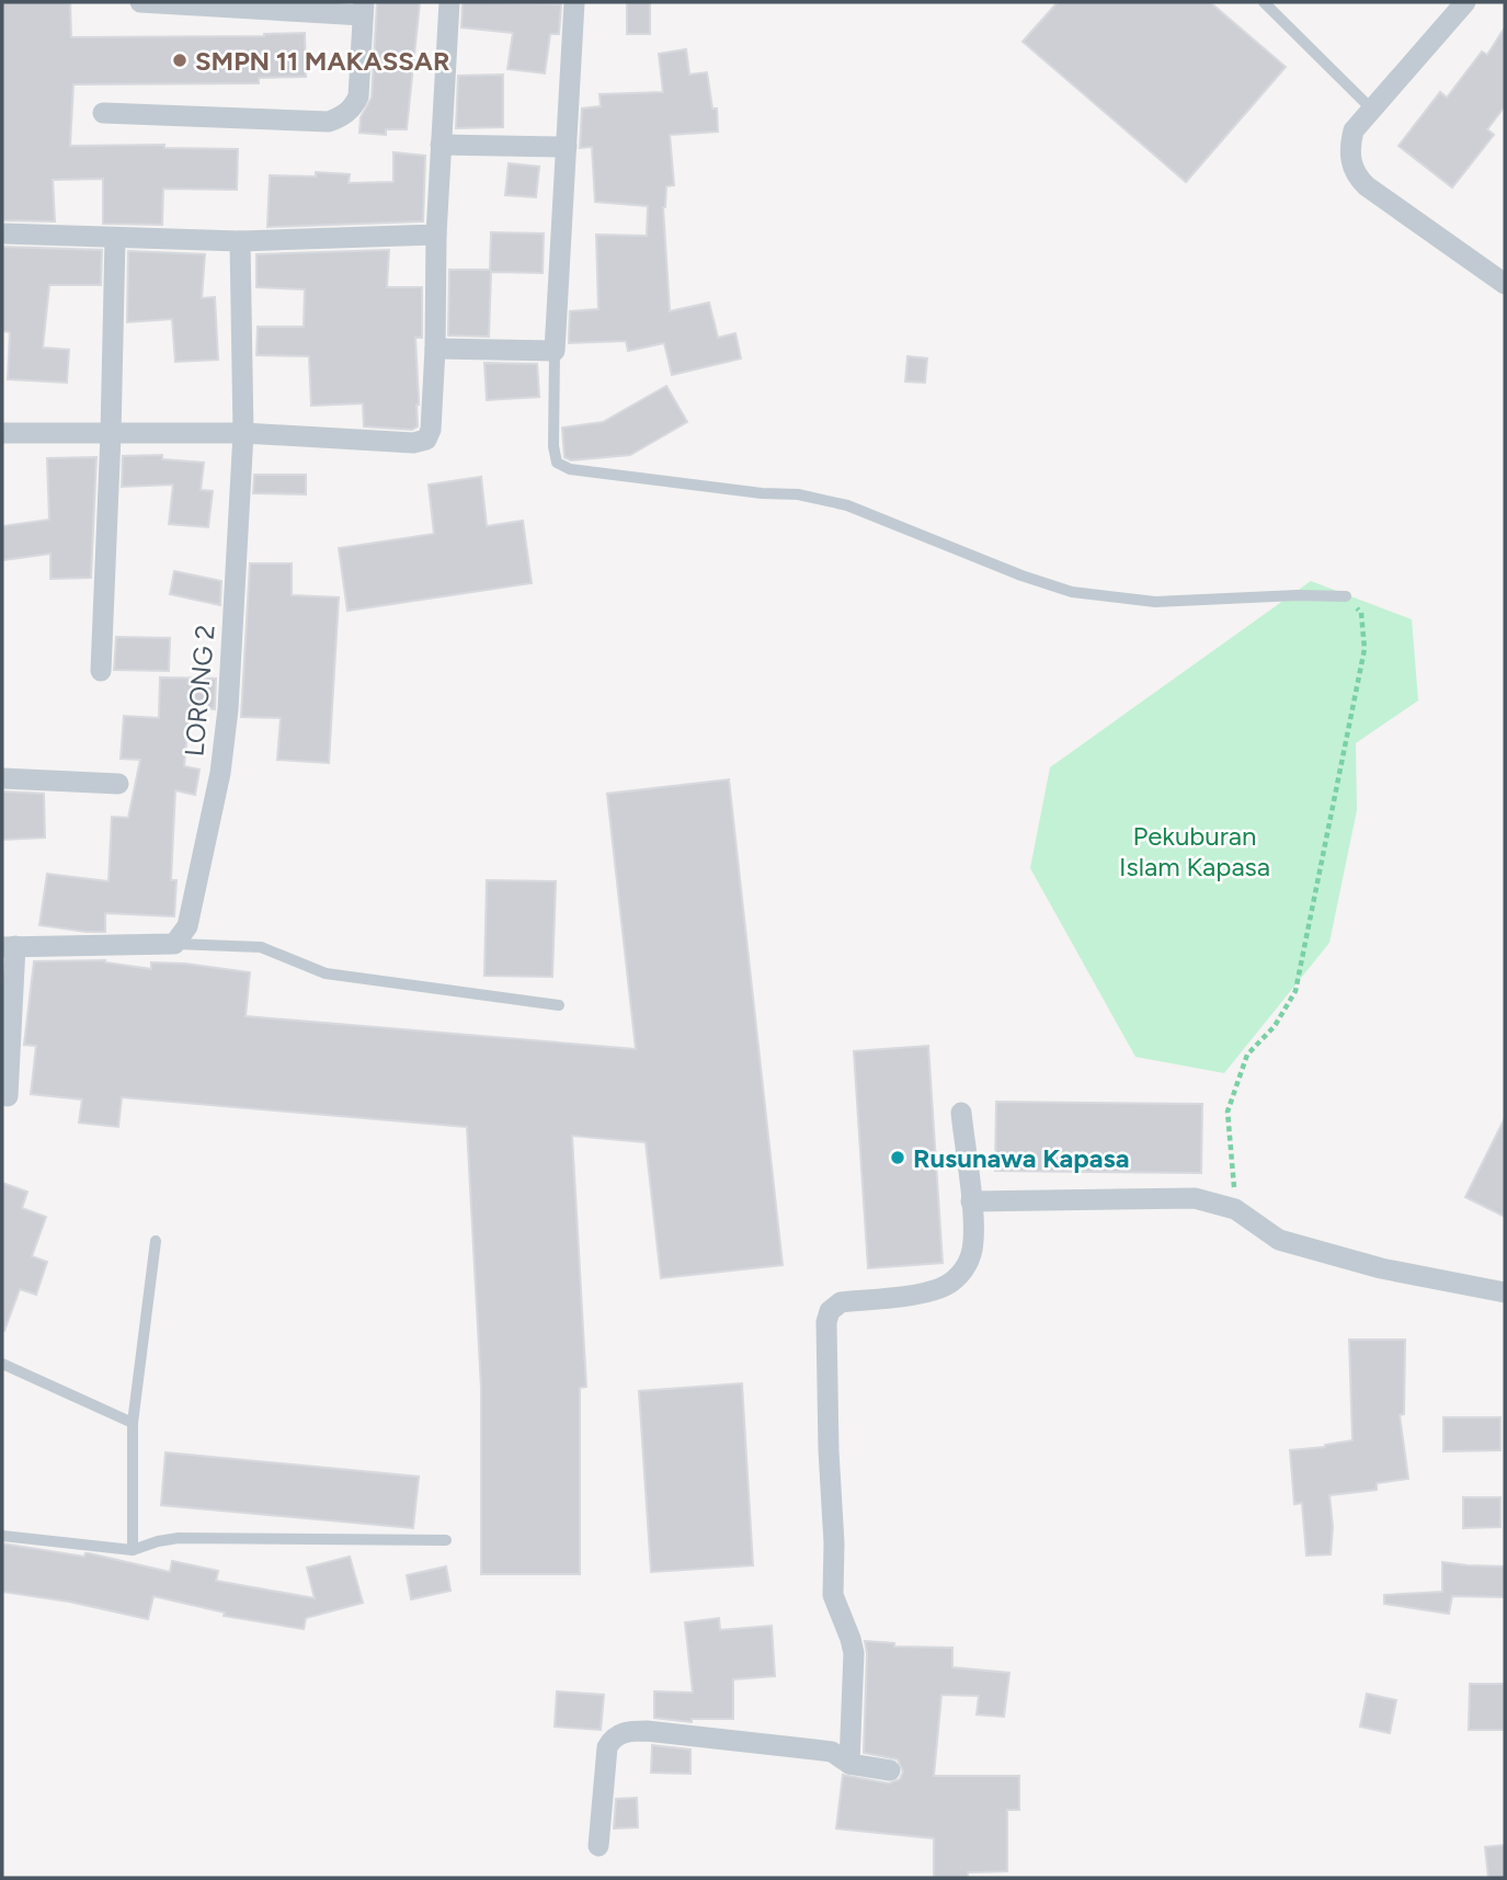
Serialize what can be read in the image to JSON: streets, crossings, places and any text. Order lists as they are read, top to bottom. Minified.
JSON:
{"streets":{"street":["LORONG 2"]},"parks":["Pekuburan Islam Kapasa"],"places":["SMPN 11 MAKASSAR","Rusunawa Kapasa"]}
